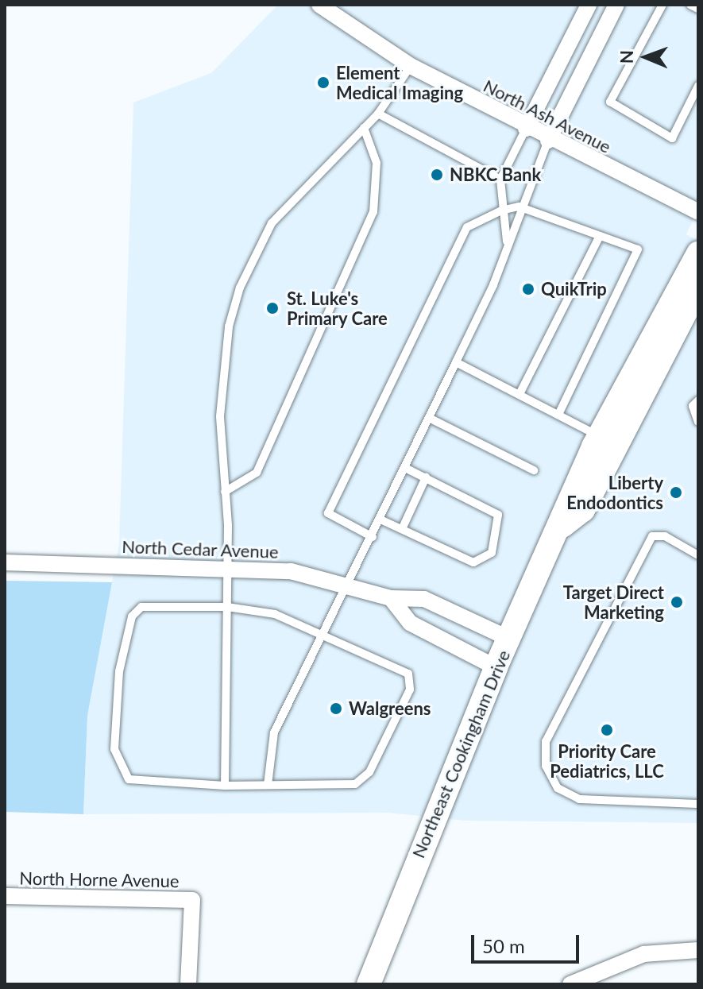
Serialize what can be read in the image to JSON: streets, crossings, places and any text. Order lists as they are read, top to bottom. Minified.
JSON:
{"streets":{"main road":["Northeast Cookingham Drive"],"street":["North Ash Avenue","North Cedar Avenue","North Horne Avenue"]},"crossings":[["North Cedar Avenue","Northeast Cookingham Drive"]],"places":["Element Medical Imaging","NBKC Bank","QuikTrip","St. Luke's Primary Care","Liberty Endodontics","Target Direct Marketing","Walgreens","Priority Care Pediatrics, LLC"],"scale_bar":"50 m","north":"left"}
